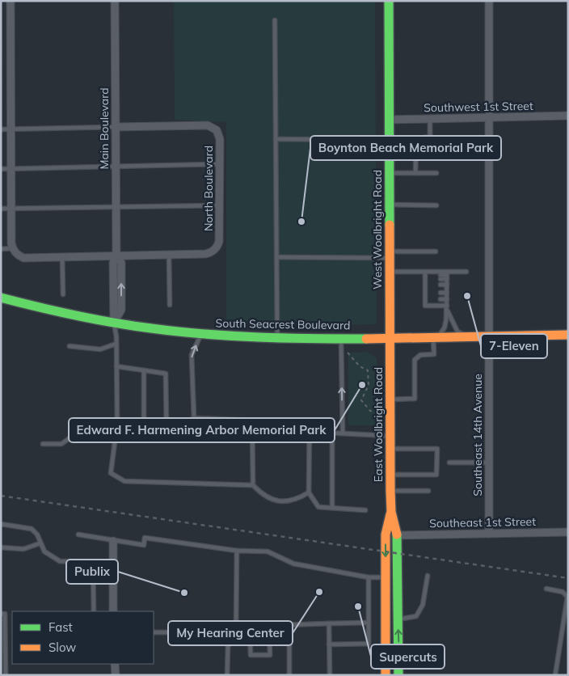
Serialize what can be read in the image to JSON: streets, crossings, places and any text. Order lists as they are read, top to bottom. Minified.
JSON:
{"streets":{"main road":["West Woolbright Road","South Seacrest Boulevard","East Woolbright Road"],"street":["Southwest 1st Street","Main Boulevard","North Boulevard","Southeast 14th Avenue","Southeast 1st Street"]},"crossings":[["Southwest 1st Street","West Woolbright Road"],["Southwest 1st Street","Southeast 14th Avenue"],["Main Boulevard","North Boulevard"],["Main Boulevard","South Seacrest Boulevard"],["West Woolbright Road","South Seacrest Boulevard"],["West Woolbright Road","East Woolbright Road"],["South Seacrest Boulevard","East Woolbright Road"],["South Seacrest Boulevard","Southeast 14th Avenue"],["East Woolbright Road","Southeast 1st Street"],["Southeast 14th Avenue","Southeast 1st Street"]],"places":["Boynton Beach Memorial Park","7-Eleven","Edward F. Harmening Arbor Memorial Park","My Hearing Center","Publix","Supercuts"],"legend":["Fast","Slow"]}
